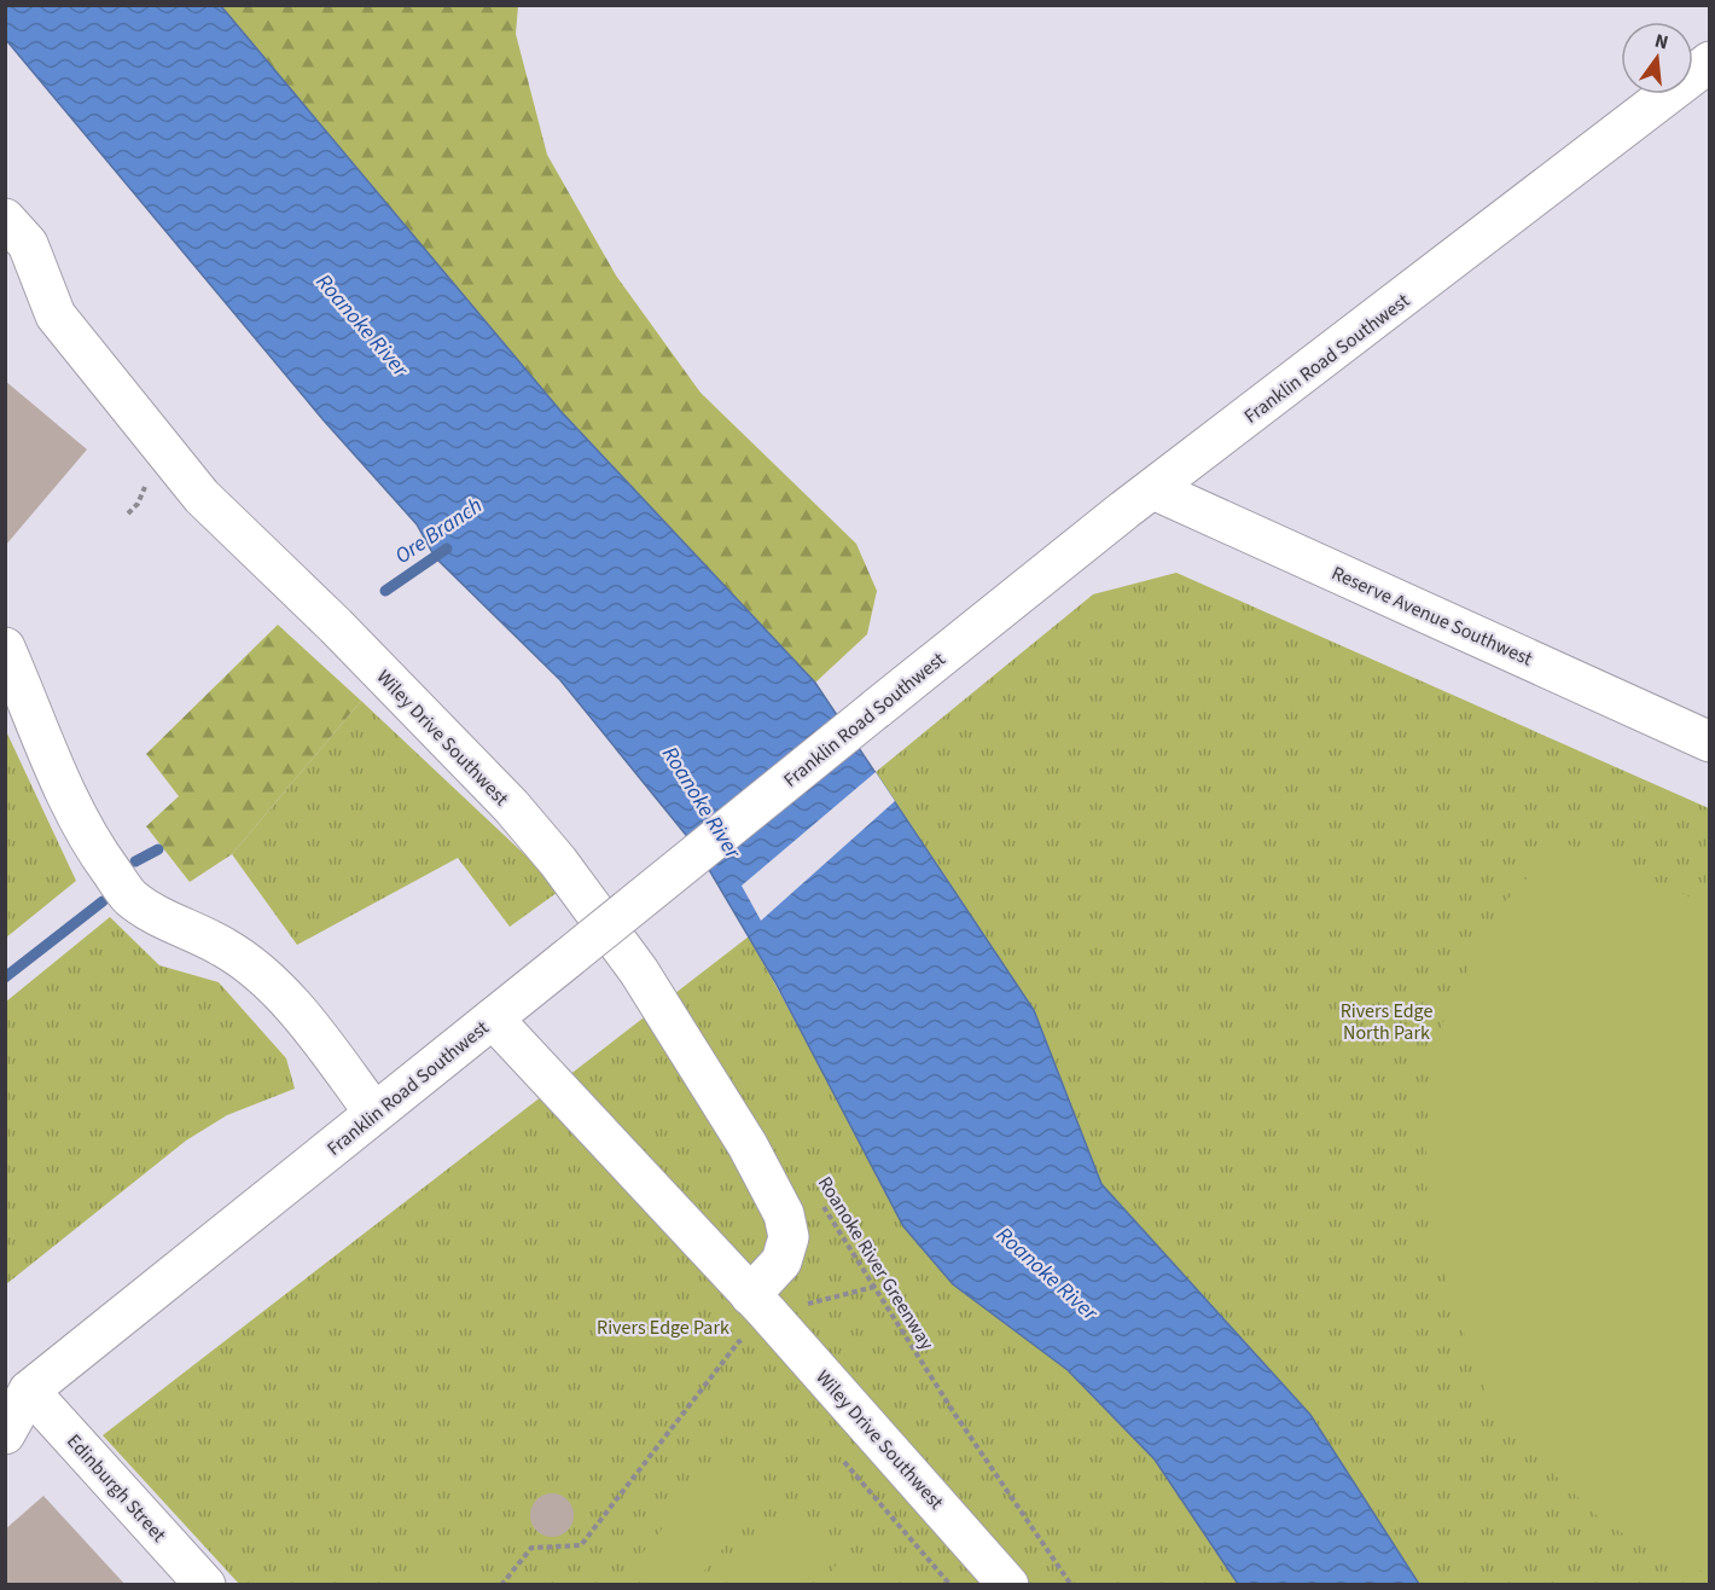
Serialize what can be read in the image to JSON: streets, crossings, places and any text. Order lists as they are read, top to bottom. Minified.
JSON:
{"streets":{"main road":["Franklin Road Southwest","Reserve Avenue Southwest","Wiley Drive Southwest","Edinburgh Street"],"path":["Roanoke River Greenway"]},"crossings":[["Franklin Road Southwest","Reserve Avenue Southwest"],["Franklin Road Southwest","Wiley Drive Southwest"],["Franklin Road Southwest","Edinburgh Street"]],"water":["Roanoke River","Ore Branch"],"parks":["Rivers Edge North Park","Rivers Edge Park"],"north":"top"}
